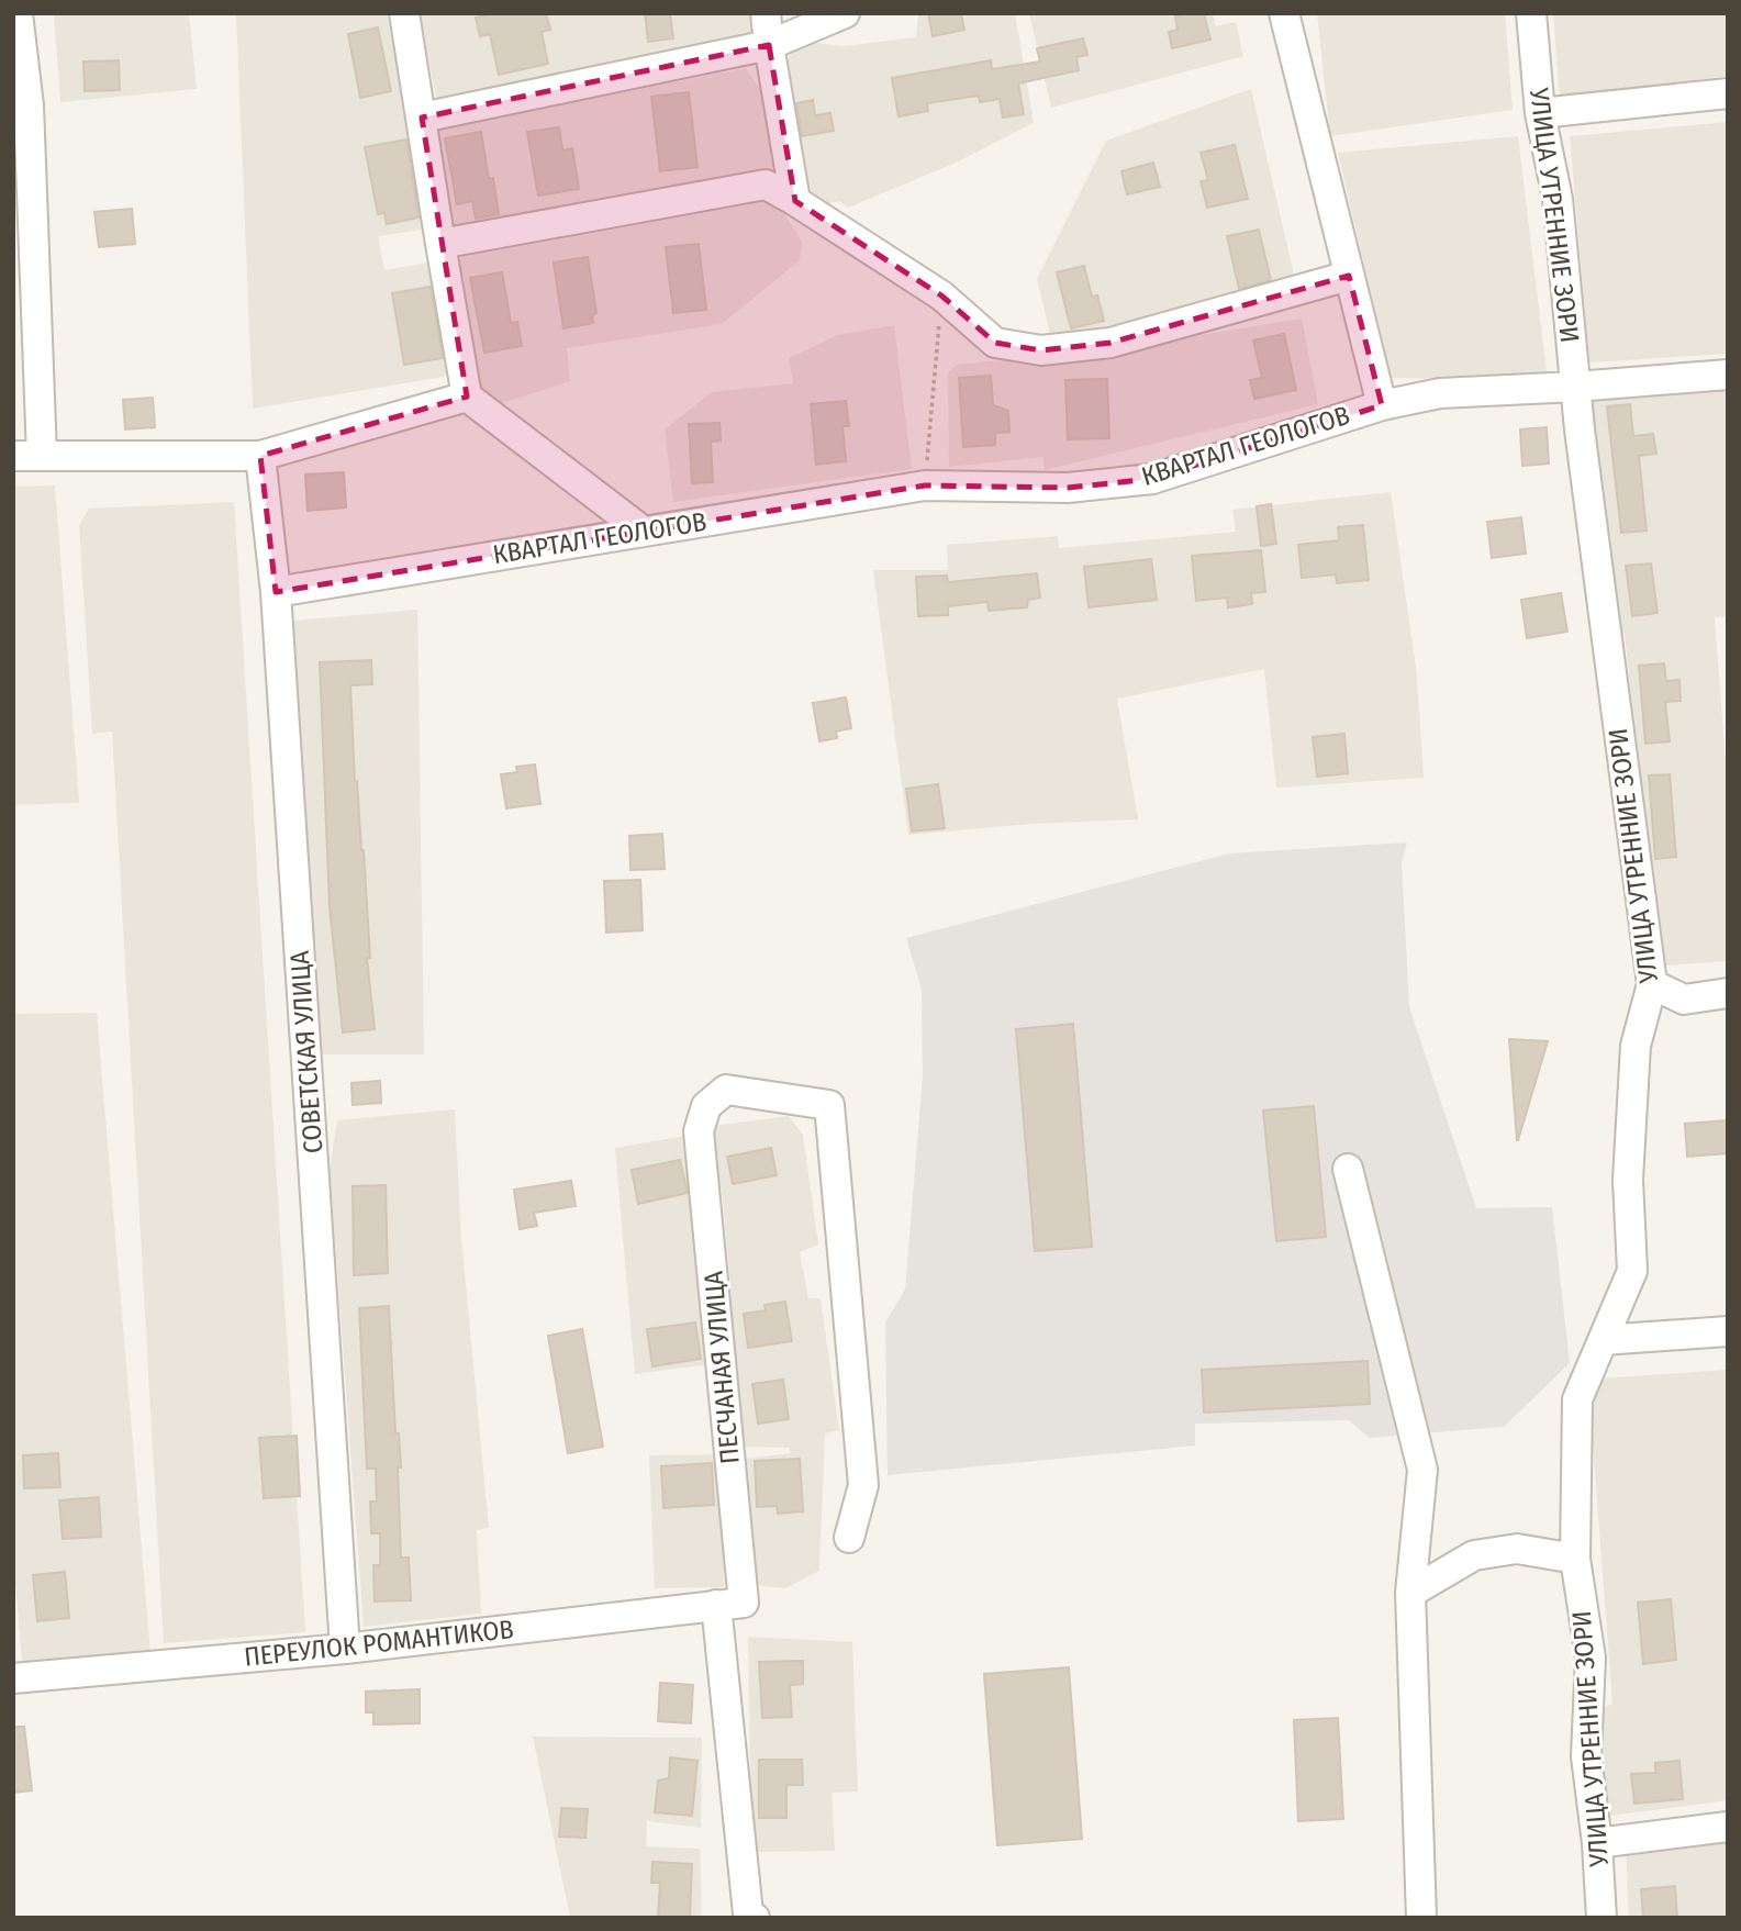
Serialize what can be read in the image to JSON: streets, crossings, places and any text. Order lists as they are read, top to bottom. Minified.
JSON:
{"streets":{"street":["УЛИЦА УТРЕННИЕ ЗОРИ","КВАРТАЛ ГЕОЛОГОВ","СОВЕТСКАЯ УЛИЦА","ПЕСЧАНАЯ УЛИЦА","ПЕРЕУЛОК РОМАНТИКОВ"]},"crossings":[["УЛИЦА УТРЕННИЕ ЗОРИ","КВАРТАЛ ГЕОЛОГОВ"],["КВАРТАЛ ГЕОЛОГОВ","СОВЕТСКАЯ УЛИЦА"],["СОВЕТСКАЯ УЛИЦА","ПЕРЕУЛОК РОМАНТИКОВ"],["ПЕСЧАНАЯ УЛИЦА","ПЕРЕУЛОК РОМАНТИКОВ"]]}
